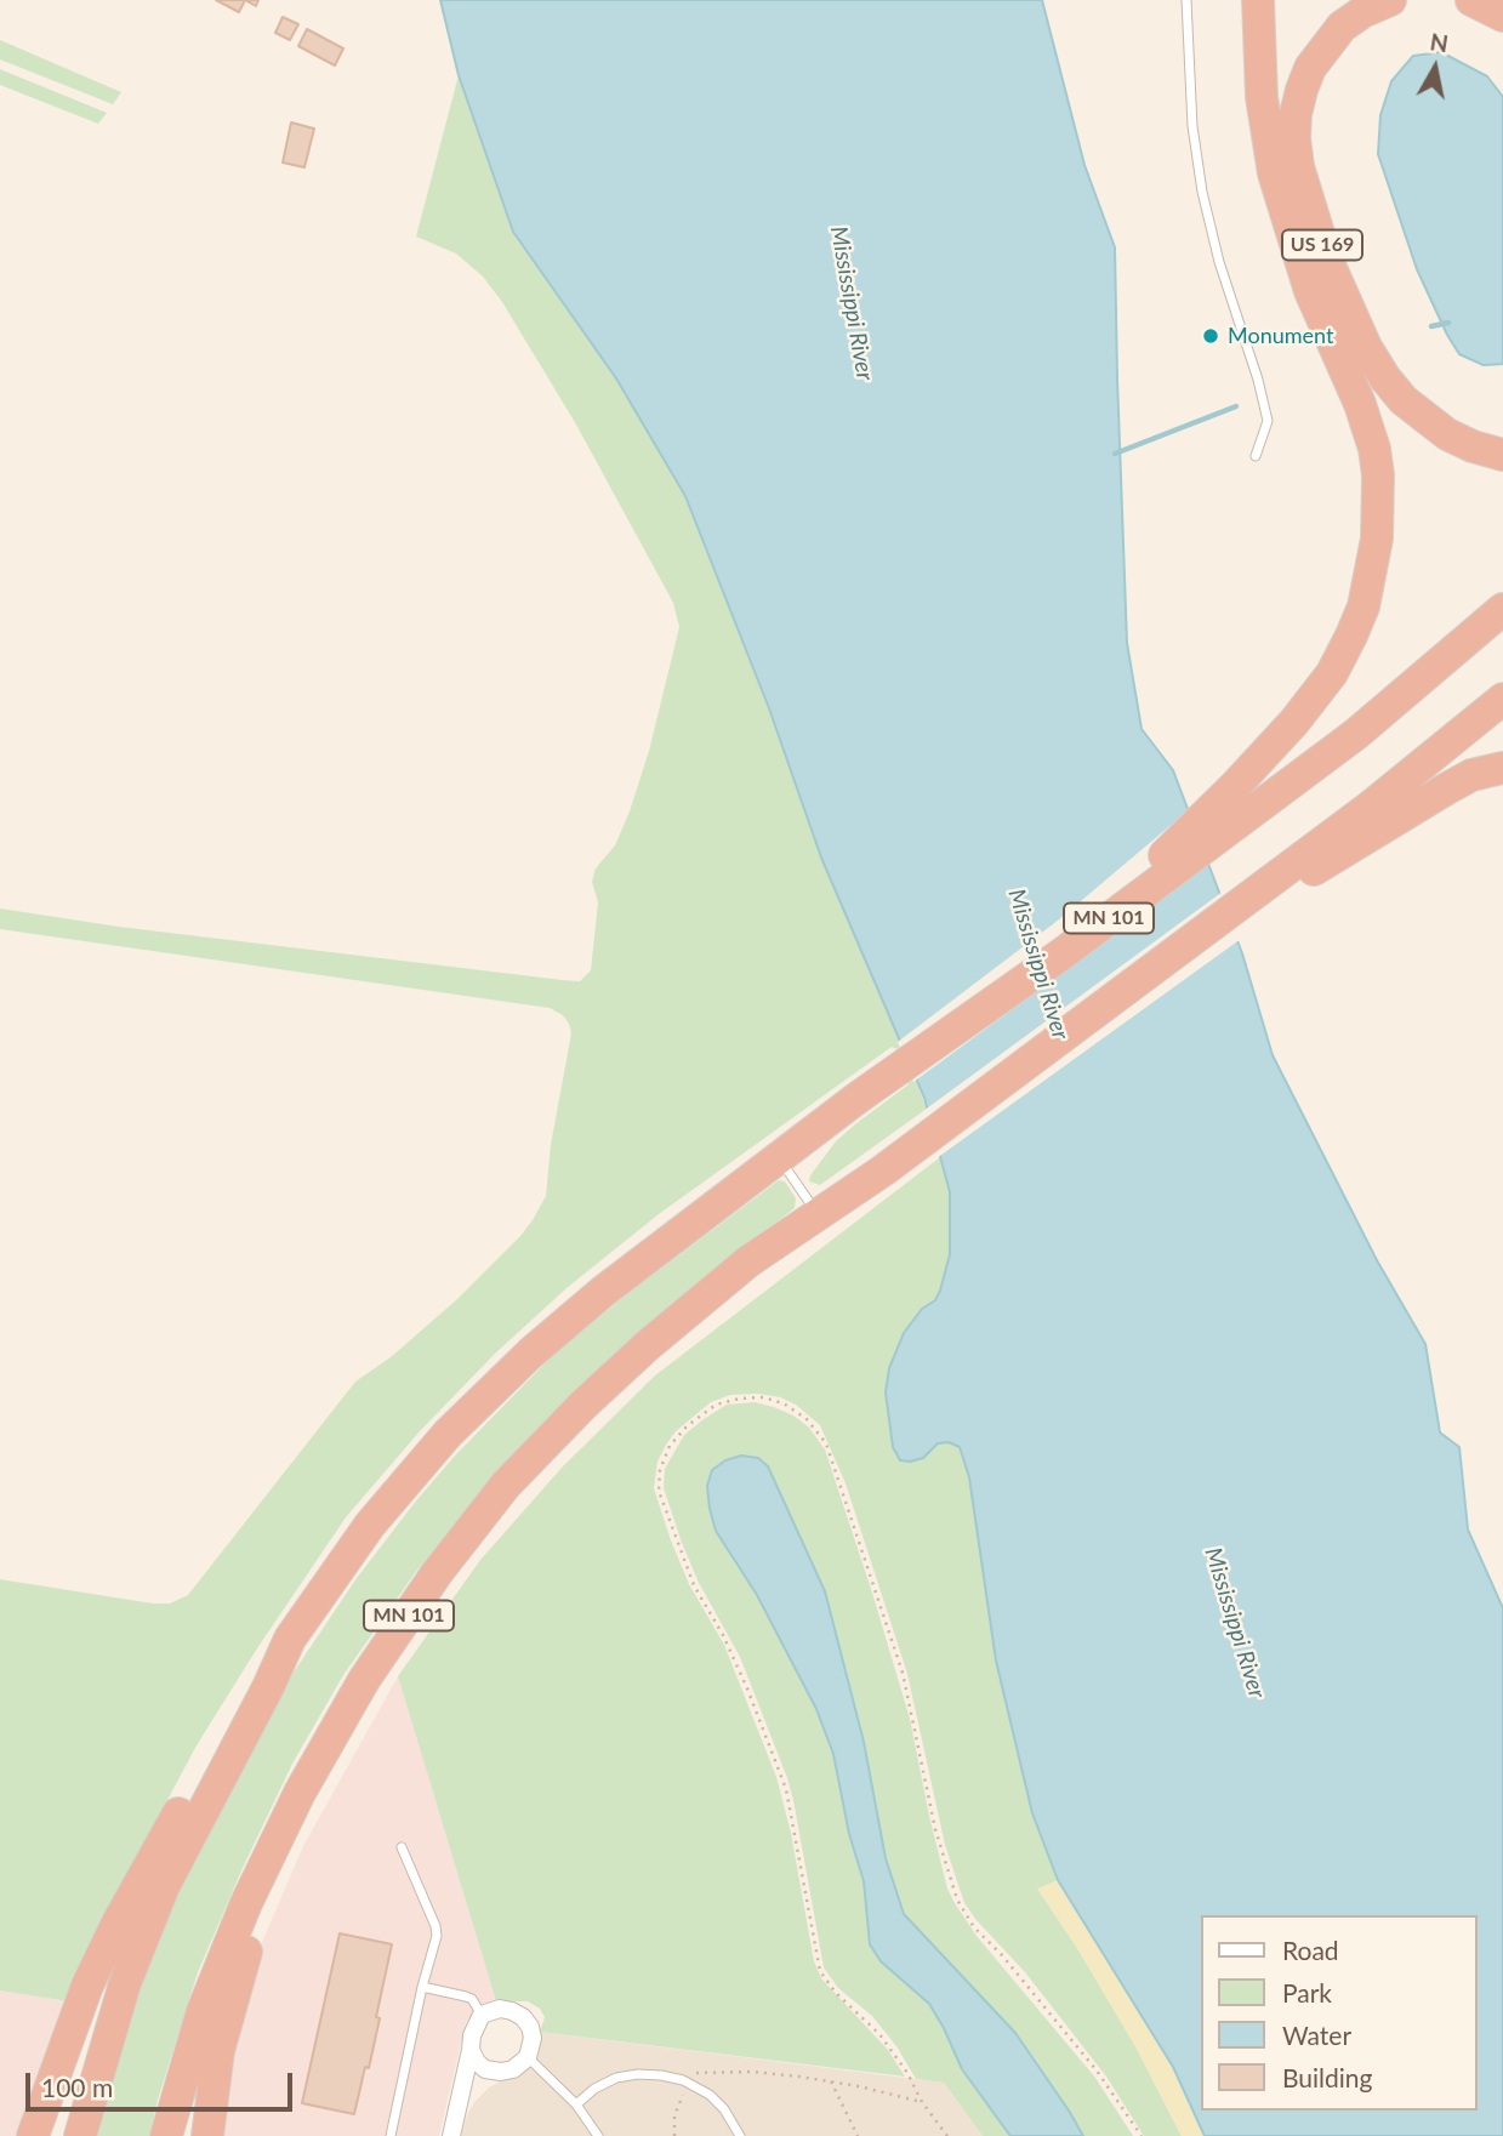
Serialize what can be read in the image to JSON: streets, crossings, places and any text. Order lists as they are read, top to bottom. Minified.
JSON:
{"streets":{"highway":["US 169","MN 101"]},"water":["Mississippi River"],"places":["Monument"],"legend":["Road","Park","Water","Building"],"scale_bar":"100 m","north":"top"}
